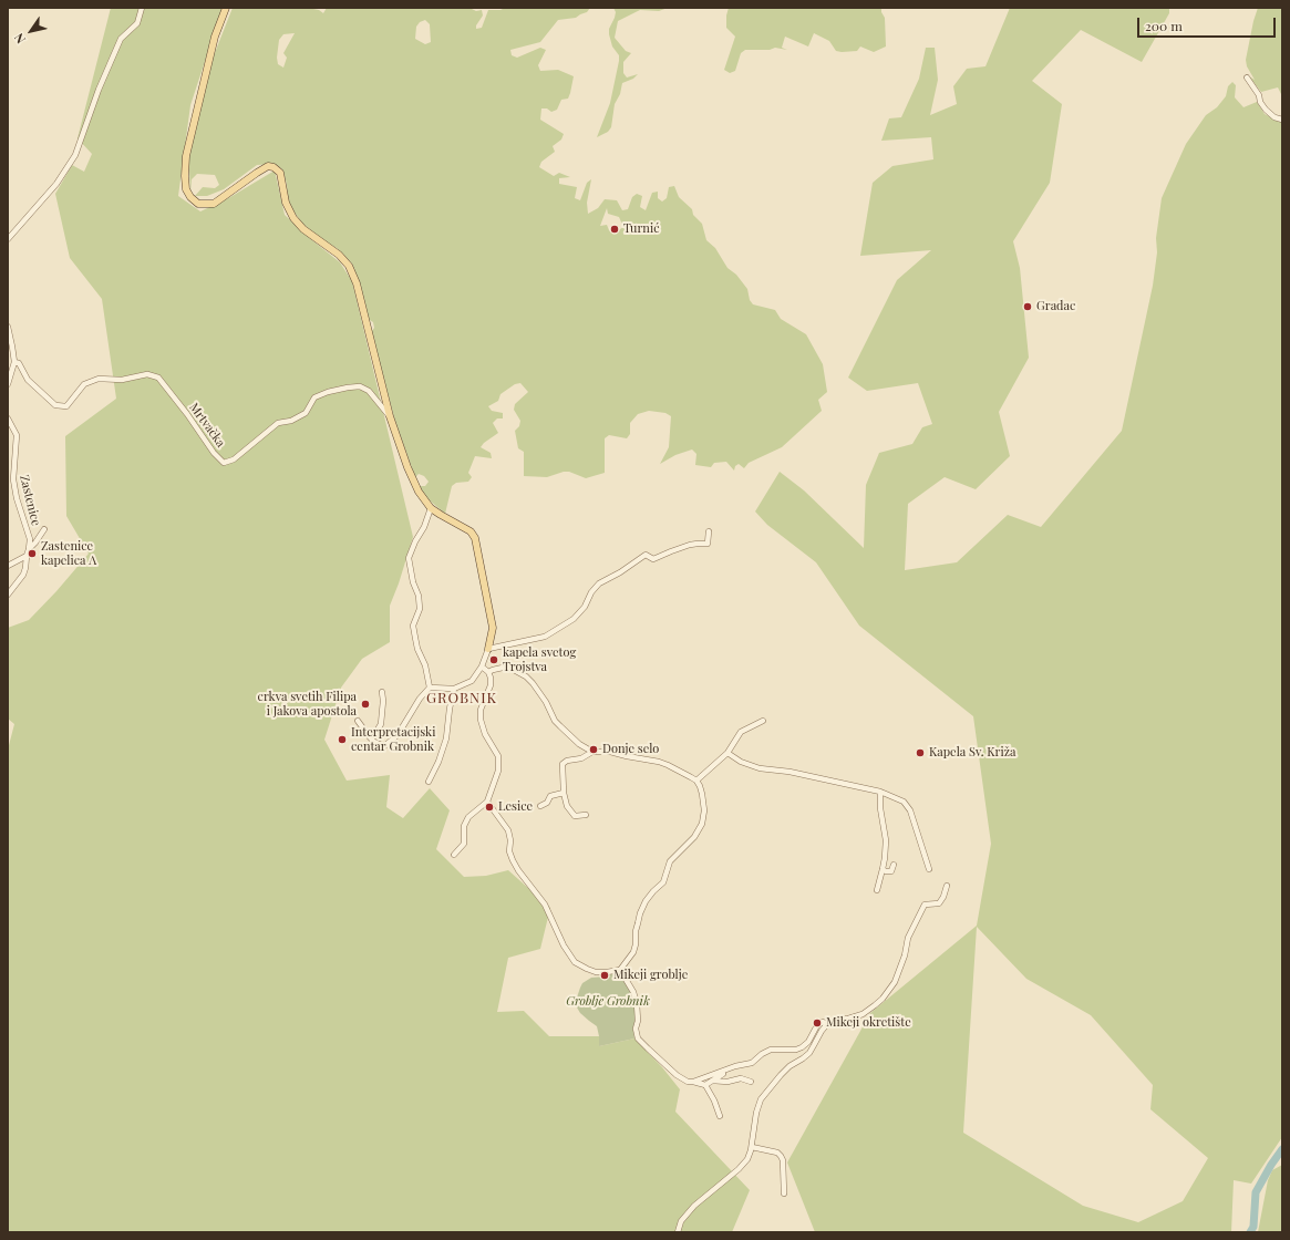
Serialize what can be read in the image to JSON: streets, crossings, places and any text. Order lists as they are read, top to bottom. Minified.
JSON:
{"streets":{"street":["Mrtvačka","Zastenice"]},"districts":["GROBNIK"],"parks":["Groblje Grobnik"],"places":["Turnić","Gradac","Zastenice kapelica A","kapela svetog Trojstva","crkva svetih Filipa i Jakova apostola","Interpretacijski centar Grobnik","Donje selo","Kapela Sv. Križa","Lesice","Mikeji groblje","Mikeji okretište"],"scale_bar":"200 m","north":"bottom left"}
